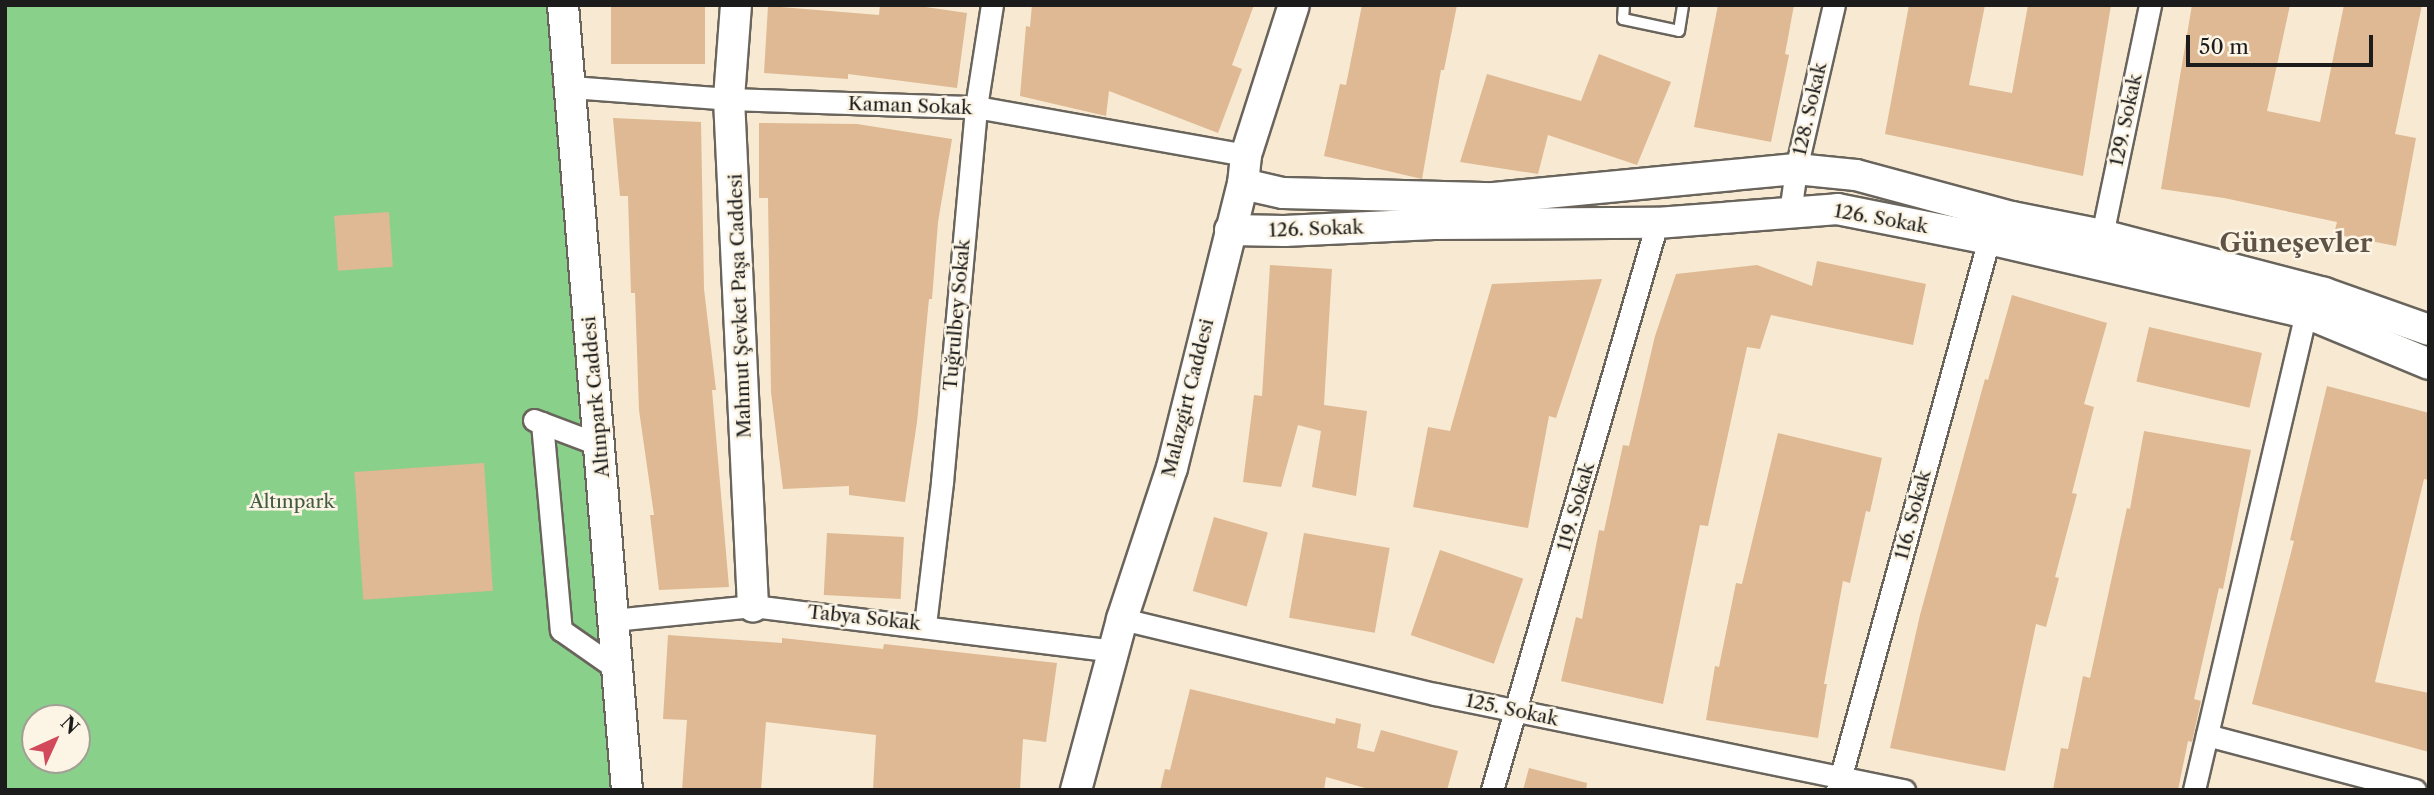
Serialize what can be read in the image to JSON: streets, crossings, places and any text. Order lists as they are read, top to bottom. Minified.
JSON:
{"streets":{"street":["Kaman Sokak","128. Sokak","129. Sokak","126. Sokak","Mahmut Şevket Paşa Caddesi","Tuğrulbey Sokak","Altınpark Caddesi","Malazgirt Caddesi","119. Sokak","116. Sokak","Tabya Sokak","125. Sokak"]},"crossings":[["Kaman Sokak","126. Sokak"],["Kaman Sokak","Mahmut Şevket Paşa Caddesi"],["Kaman Sokak","Tuğrulbey Sokak"],["Kaman Sokak","Altınpark Caddesi"],["Kaman Sokak","Malazgirt Caddesi"],["128. Sokak","126. Sokak"],["129. Sokak","126. Sokak"],["126. Sokak","Malazgirt Caddesi"],["126. Sokak","119. Sokak"],["126. Sokak","116. Sokak"],["Mahmut Şevket Paşa Caddesi","Tabya Sokak"],["Tuğrulbey Sokak","Tabya Sokak"],["Altınpark Caddesi","Tabya Sokak"],["Malazgirt Caddesi","Tabya Sokak"],["Malazgirt Caddesi","125. Sokak"],["119. Sokak","125. Sokak"],["116. Sokak","125. Sokak"]],"districts":["Güneşevler"],"parks":["Altınpark"],"scale_bar":"50 m","north":"top right"}
